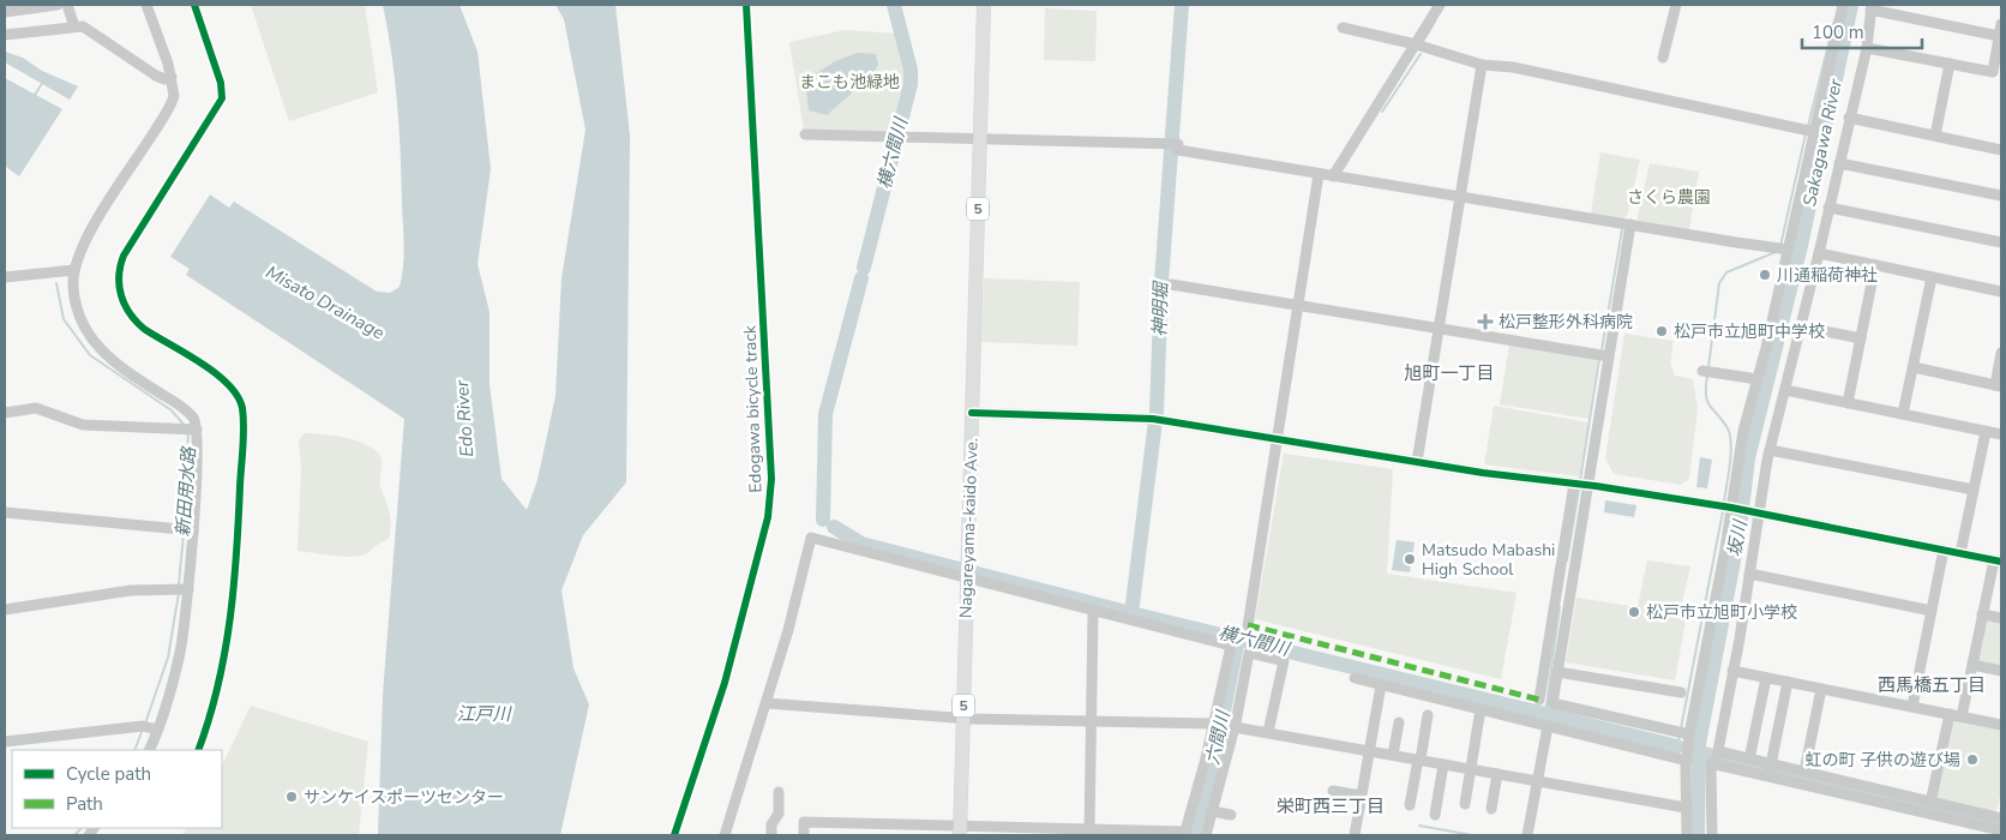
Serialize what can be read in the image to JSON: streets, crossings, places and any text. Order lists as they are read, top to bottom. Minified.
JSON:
{"streets":{"main road":["5","Nagareyama-kaido Ave."],"cycle path":["Edogawa bicycle track"]},"districts":["旭町一丁目","西馬橋五丁目","栄町西三丁目"],"water":["Sakagawa River","横六間川","Misato Drainage","神明堀","Edo River","新田用水路","坂川","江戸川","六間川"],"parks":["まこも池緑地","さくら農園"],"places":{"other":["川通稲荷神社","松戸市立旭町中学校","Matsudo Mabashi High School","松戸市立旭町小学校","虹の町 子供の遊び場","サンケイスポーツセンター"],"health":["松戸整形外科病院"]},"legend":["Cycle path","Path"],"scale_bar":"100 m"}
